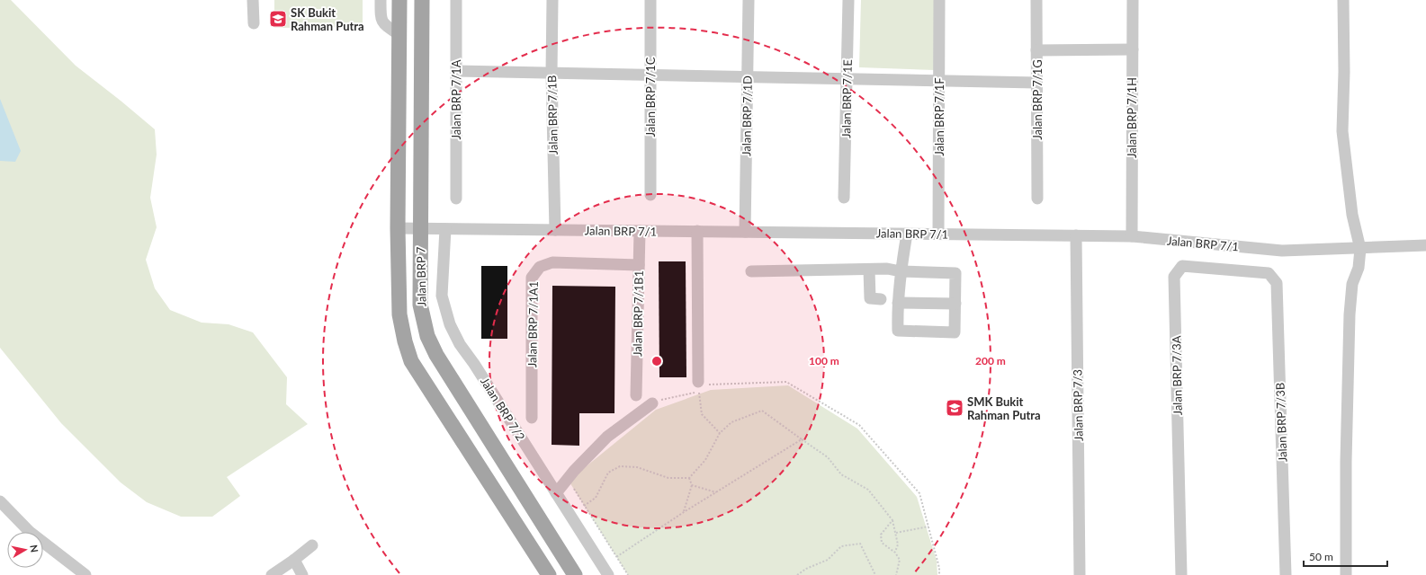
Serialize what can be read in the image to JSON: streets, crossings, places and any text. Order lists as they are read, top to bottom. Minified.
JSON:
{"streets":{"main road":["Jalan BRP 7"],"street":["Jalan BRP 7/1C","Jalan BRP 7/1E","Jalan BRP 7/1A","Jalan BRP 7/1G","Jalan BRP 7/1B","Jalan BRP 7/1D","Jalan BRP 7/1F","Jalan BRP 7/1H","Jalan BRP 7/1","Jalan BRP 7/1B1","Jalan BRP 7/1A1","Jalan BRP 7/3A","Jalan BRP 7/3","Jalan BRP 7/2","Jalan BRP 7/3B"]},"crossings":[["Jalan BRP 7/1B","Jalan BRP 7/1"],["Jalan BRP 7/1D","Jalan BRP 7/1"],["Jalan BRP 7/1F","Jalan BRP 7/1"],["Jalan BRP 7/1H","Jalan BRP 7/1"],["Jalan BRP 7/1","Jalan BRP 7"],["Jalan BRP 7/1","Jalan BRP 7/1B1"],["Jalan BRP 7/1","Jalan BRP 7/3"],["Jalan BRP 7/1","Jalan BRP 7/2"],["Jalan BRP 7/1B1","Jalan BRP 7/1A1"],["Jalan BRP 7/3A","Jalan BRP 7/3B"]],"places":{"school or university":["SK Bukit Rahman Putra","SMK Bukit Rahman Putra"]},"scale_bar":"50 m","north":"right","rings":["100 m","200 m"]}
